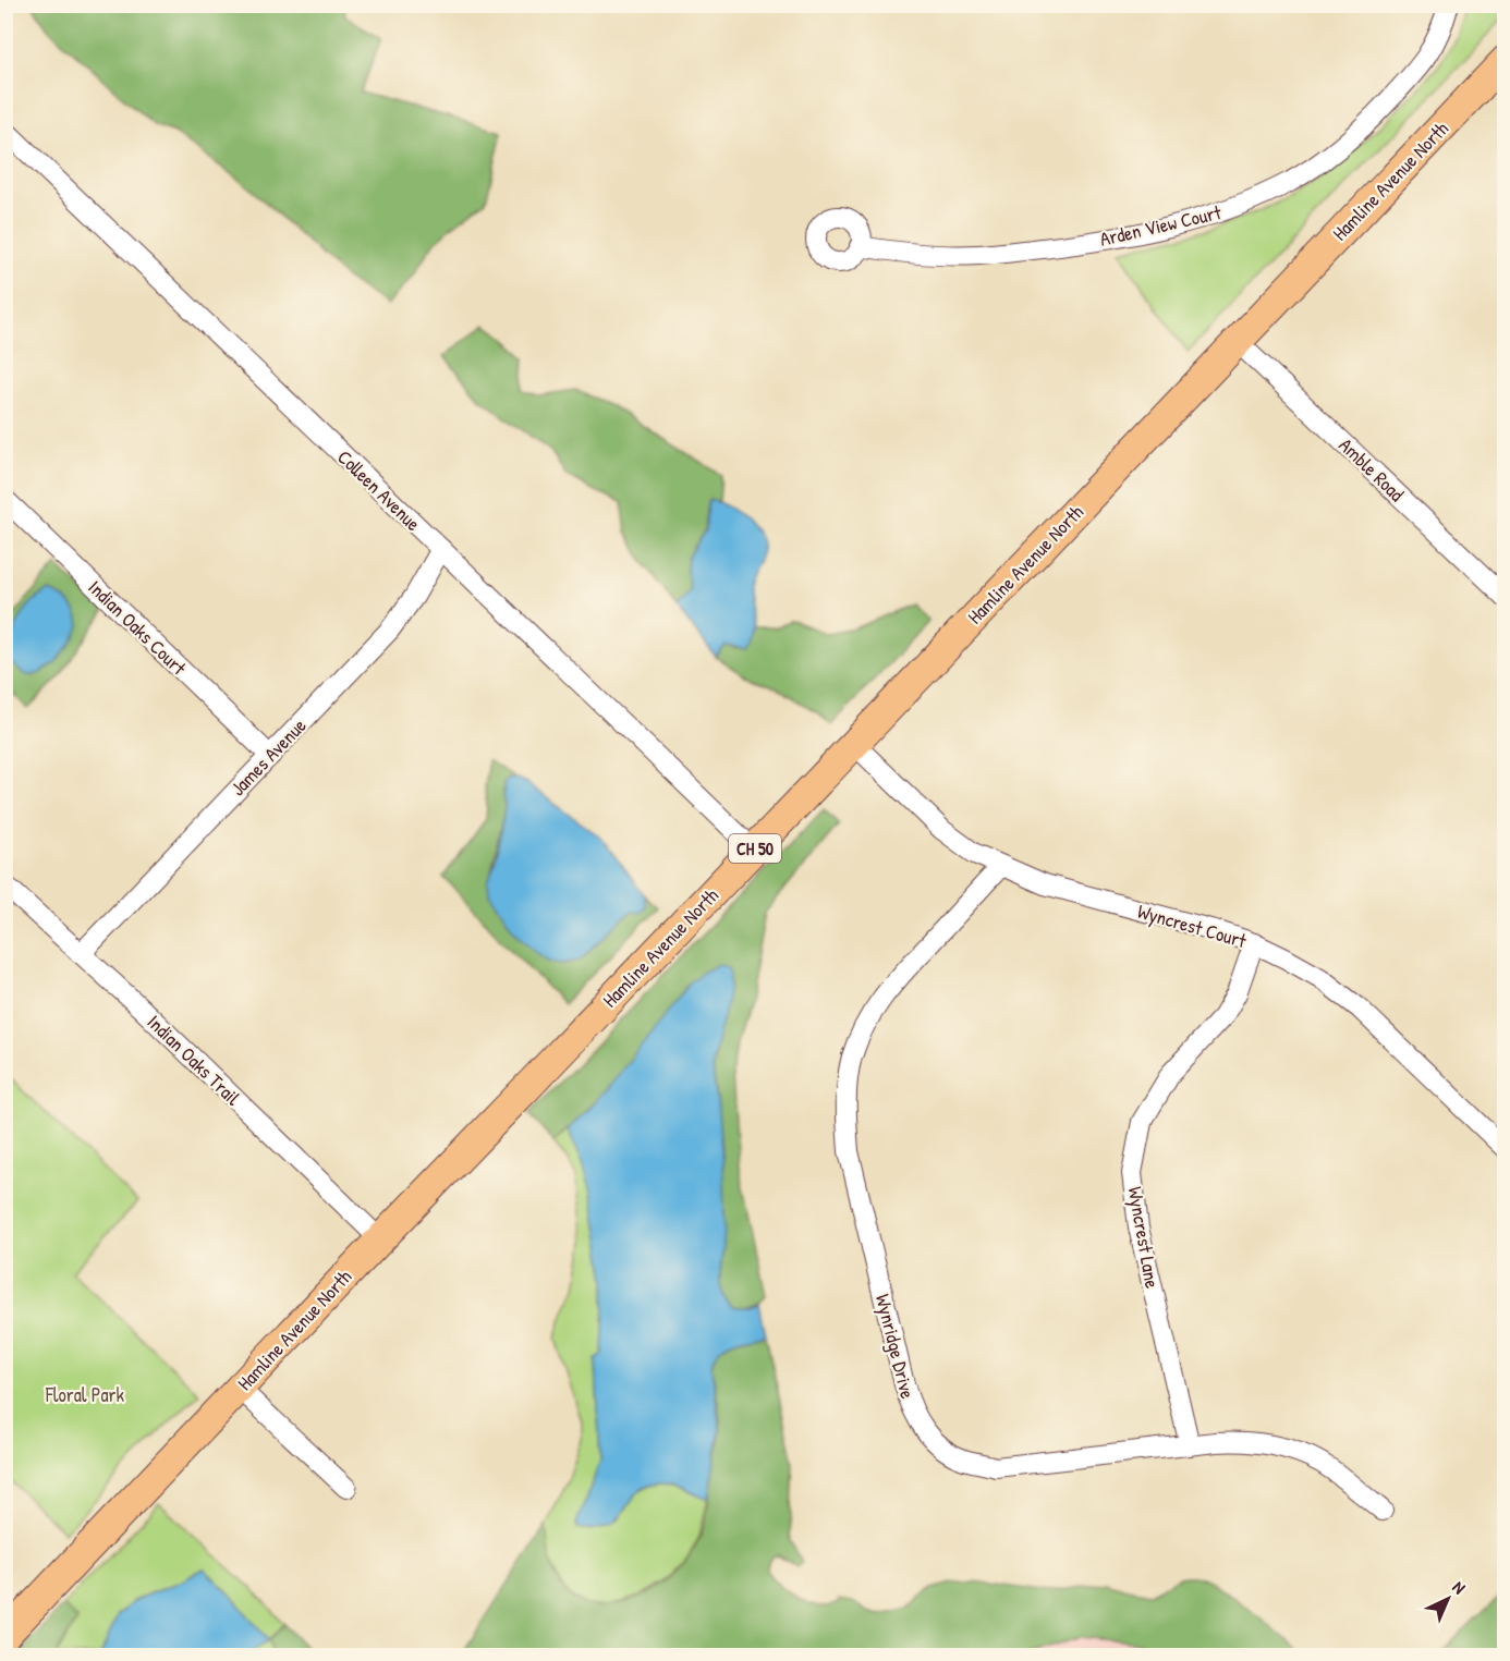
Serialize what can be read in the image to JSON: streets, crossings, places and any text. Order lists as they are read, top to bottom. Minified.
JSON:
{"streets":{"main road":["Hamline Avenue North","CH 50"],"street":["Arden View Court","Amble Road","Colleen Avenue","Indian Oaks Court","James Avenue","Wyncrest Court","Indian Oaks Trail","Wyncrest Lane","Wynridge Drive"]},"crossings":[["Hamline Avenue North","Amble Road"],["Hamline Avenue North","Colleen Avenue"],["Hamline Avenue North","Wyncrest Court"],["Hamline Avenue North","Indian Oaks Trail"],["Colleen Avenue","James Avenue"],["Indian Oaks Court","James Avenue"],["James Avenue","Indian Oaks Trail"],["Wyncrest Court","Wyncrest Lane"],["Wyncrest Court","Wynridge Drive"],["Wyncrest Lane","Wynridge Drive"]],"parks":["Floral Park"],"north":"top right"}
